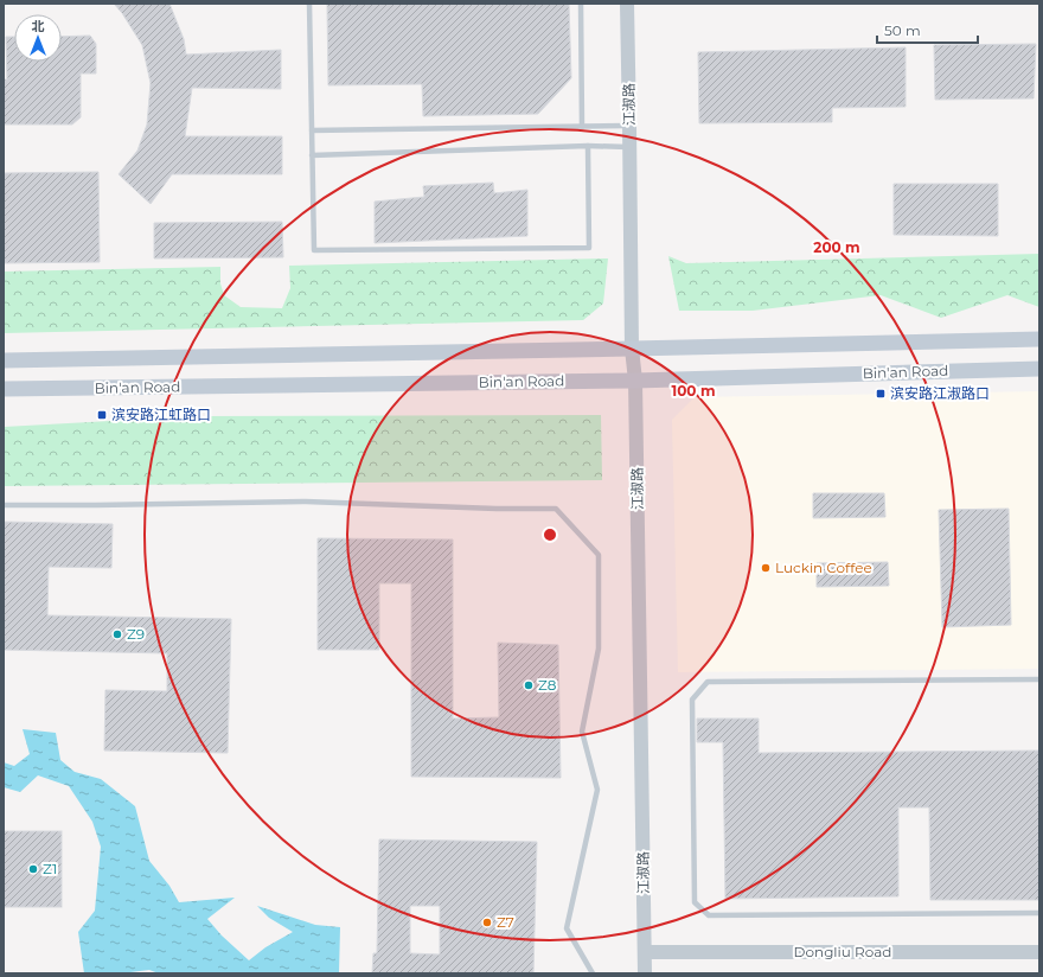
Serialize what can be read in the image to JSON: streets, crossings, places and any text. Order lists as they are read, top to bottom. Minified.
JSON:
{"streets":{"main road":["Bin'an Road"],"street":["江淑路","Dongliu Road"]},"crossings":[["江淑路","Bin'an Road"],["江淑路","Dongliu Road"]],"places":{"transit":["滨安路江淑路口","滨安路江虹路口"],"other":["Luckin Coffee","Z9","Z8","Z1","Z7"]},"scale_bar":"50 m","north":"top","rings":["200 m","100 m"]}
